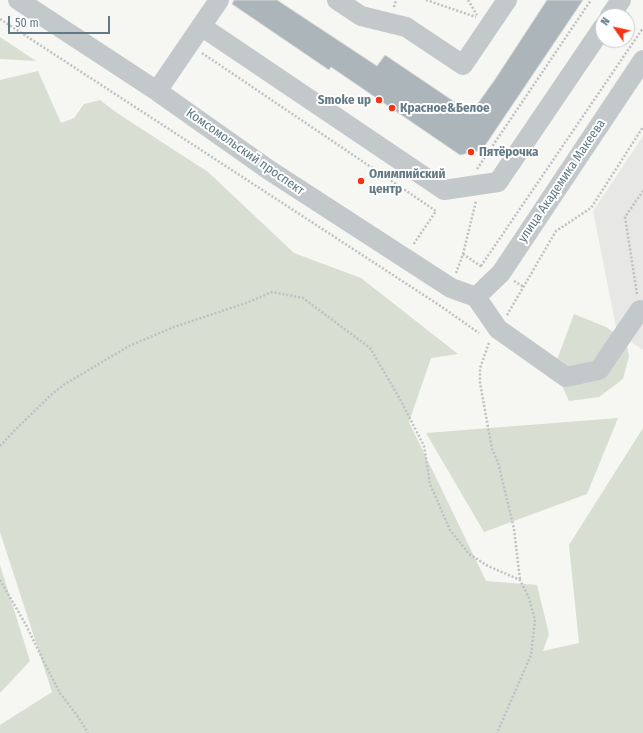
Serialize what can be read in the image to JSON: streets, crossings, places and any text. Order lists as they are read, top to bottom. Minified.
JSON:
{"streets":{"street":["Комсомольский проспект","улица Академика Макеева"]},"crossings":[["Комсомольский проспект","улица Академика Макеева"]],"places":["Smoke up","Красное&Белое","Пятёрочка","Олимпийский центр"],"scale_bar":"50 m","north":"top left"}
